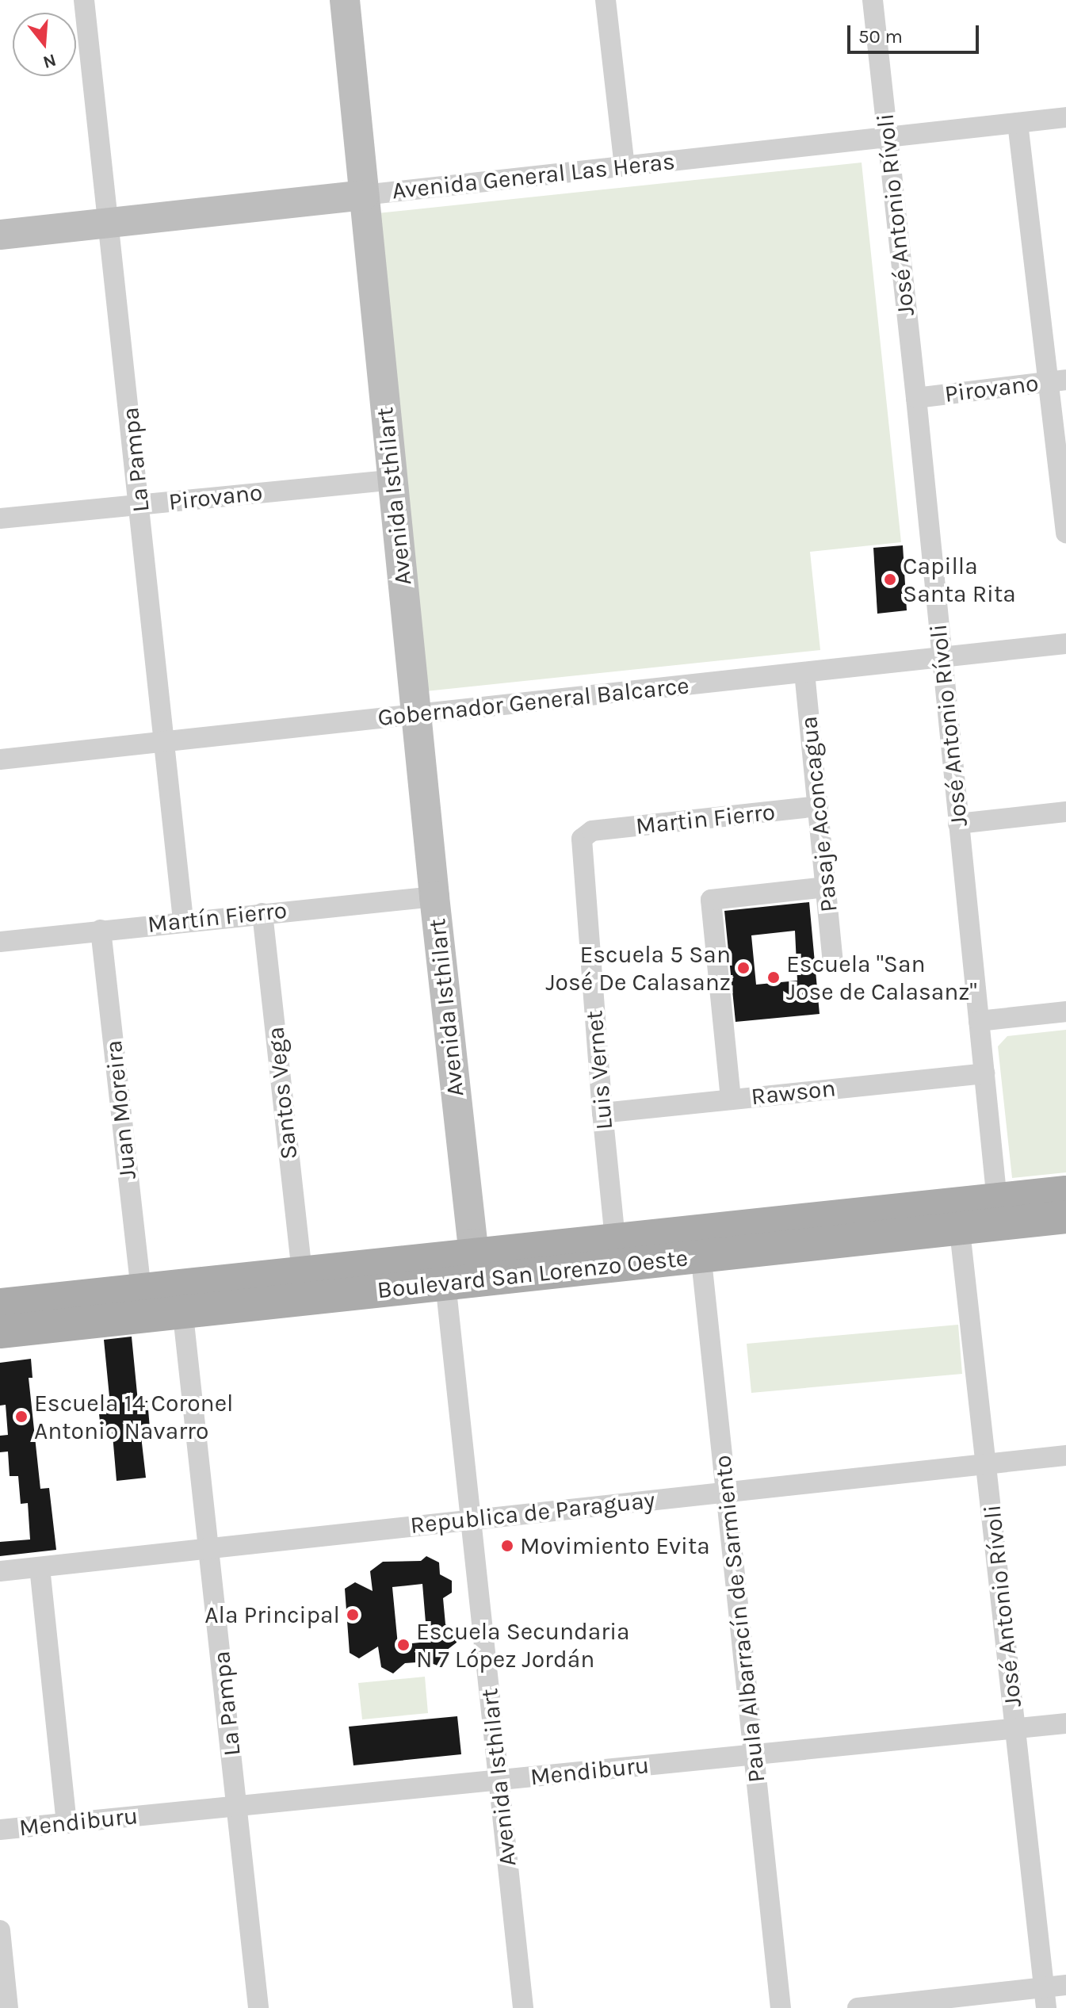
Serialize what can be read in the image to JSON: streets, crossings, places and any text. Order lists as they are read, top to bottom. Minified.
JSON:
{"streets":{"main road":["Boulevard San Lorenzo Oeste"],"street":["Avenida General Las Heras","José Antonio Rívoli","Pirovano","La Pampa","Avenida Isthilart","Gobernador General Balcarce","Pasaje Aconcagua","Martin Fierro","Martín Fierro","Luis Vernet","Rawson","Santos Vega","Juan Moreira","Republica de Paraguay","Paula Albarracín de Sarmiento","Mendiburu"]},"crossings":[["Avenida General Las Heras","José Antonio Rívoli"],["Avenida General Las Heras","La Pampa"],["Avenida General Las Heras","Avenida Isthilart"],["José Antonio Rívoli","Pirovano"],["José Antonio Rívoli","Gobernador General Balcarce"],["José Antonio Rívoli","Rawson"],["José Antonio Rívoli","Boulevard San Lorenzo Oeste"],["José Antonio Rívoli","Republica de Paraguay"],["José Antonio Rívoli","Mendiburu"],["Pirovano","La Pampa"],["Pirovano","Avenida Isthilart"],["La Pampa","Gobernador General Balcarce"],["La Pampa","Martín Fierro"],["La Pampa","Boulevard San Lorenzo Oeste"],["La Pampa","Republica de Paraguay"],["La Pampa","Mendiburu"],["Avenida Isthilart","Gobernador General Balcarce"],["Avenida Isthilart","Martín Fierro"],["Avenida Isthilart","Boulevard San Lorenzo Oeste"],["Avenida Isthilart","Republica de Paraguay"],["Avenida Isthilart","Mendiburu"],["Gobernador General Balcarce","Pasaje Aconcagua"],["Pasaje Aconcagua","Martin Fierro"],["Martin Fierro","Luis Vernet"],["Martín Fierro","Santos Vega"],["Martín Fierro","Juan Moreira"],["Luis Vernet","Rawson"],["Luis Vernet","Boulevard San Lorenzo Oeste"],["Santos Vega","Boulevard San Lorenzo Oeste"],["Juan Moreira","Boulevard San Lorenzo Oeste"],["Boulevard San Lorenzo Oeste","Paula Albarracín de Sarmiento"],["Republica de Paraguay","Paula Albarracín de Sarmiento"],["Paula Albarracín de Sarmiento","Mendiburu"]],"places":["Capilla Santa Rita","Escuela 5 San José De Calasanz","Escuela \"San Jose de Calasanz\"","Escuela 14 Coronel Antonio Navarro","Movimiento Evita","Ala Principal","Escuela Secundaria N 7 López Jordán"],"scale_bar":"50 m","north":"bottom"}
